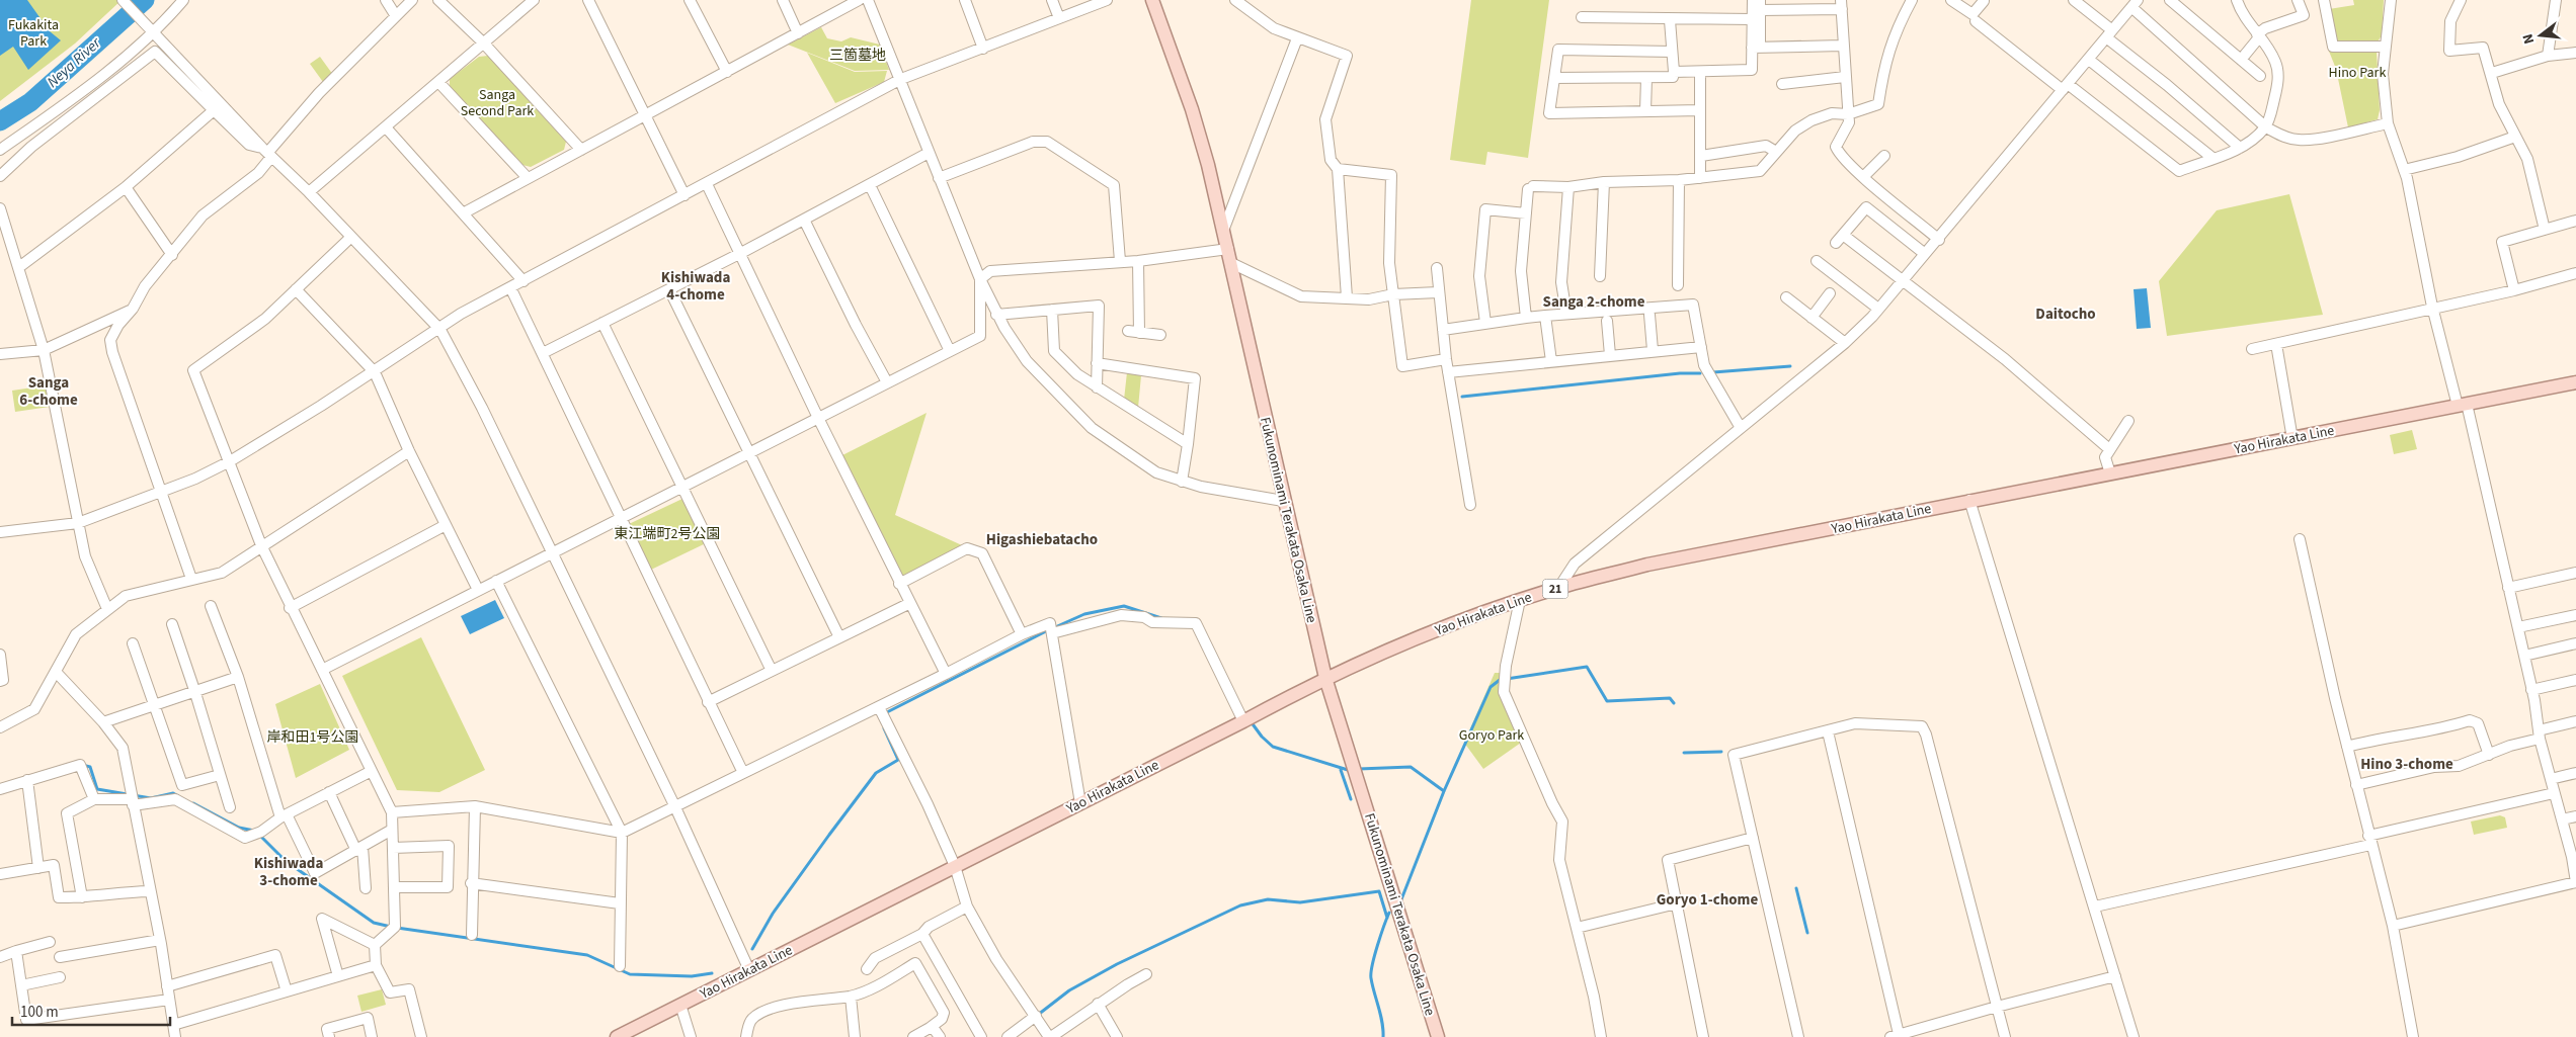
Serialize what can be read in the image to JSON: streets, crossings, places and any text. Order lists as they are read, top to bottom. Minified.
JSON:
{"streets":{"main road":["Yao Hirakata Line","Fukunominami Terakata Osaka Line","21"]},"crossings":[["Yao Hirakata Line","Fukunominami Terakata Osaka Line"]],"districts":["Kishiwada 4-chome","Sanga 2-chome","Daitocho","Sanga 6-chome","Higashiebatacho","Hino 3-chome","Kishiwada 3-chome","Goryo 1-chome"],"water":["Neya River"],"parks":["Fukakita Park","三箇墓地","Hino Park","Sanga Second Park","東江端町2号公園","Goryo Park","岸和田1号公園"],"scale_bar":"100 m","north":"left"}
